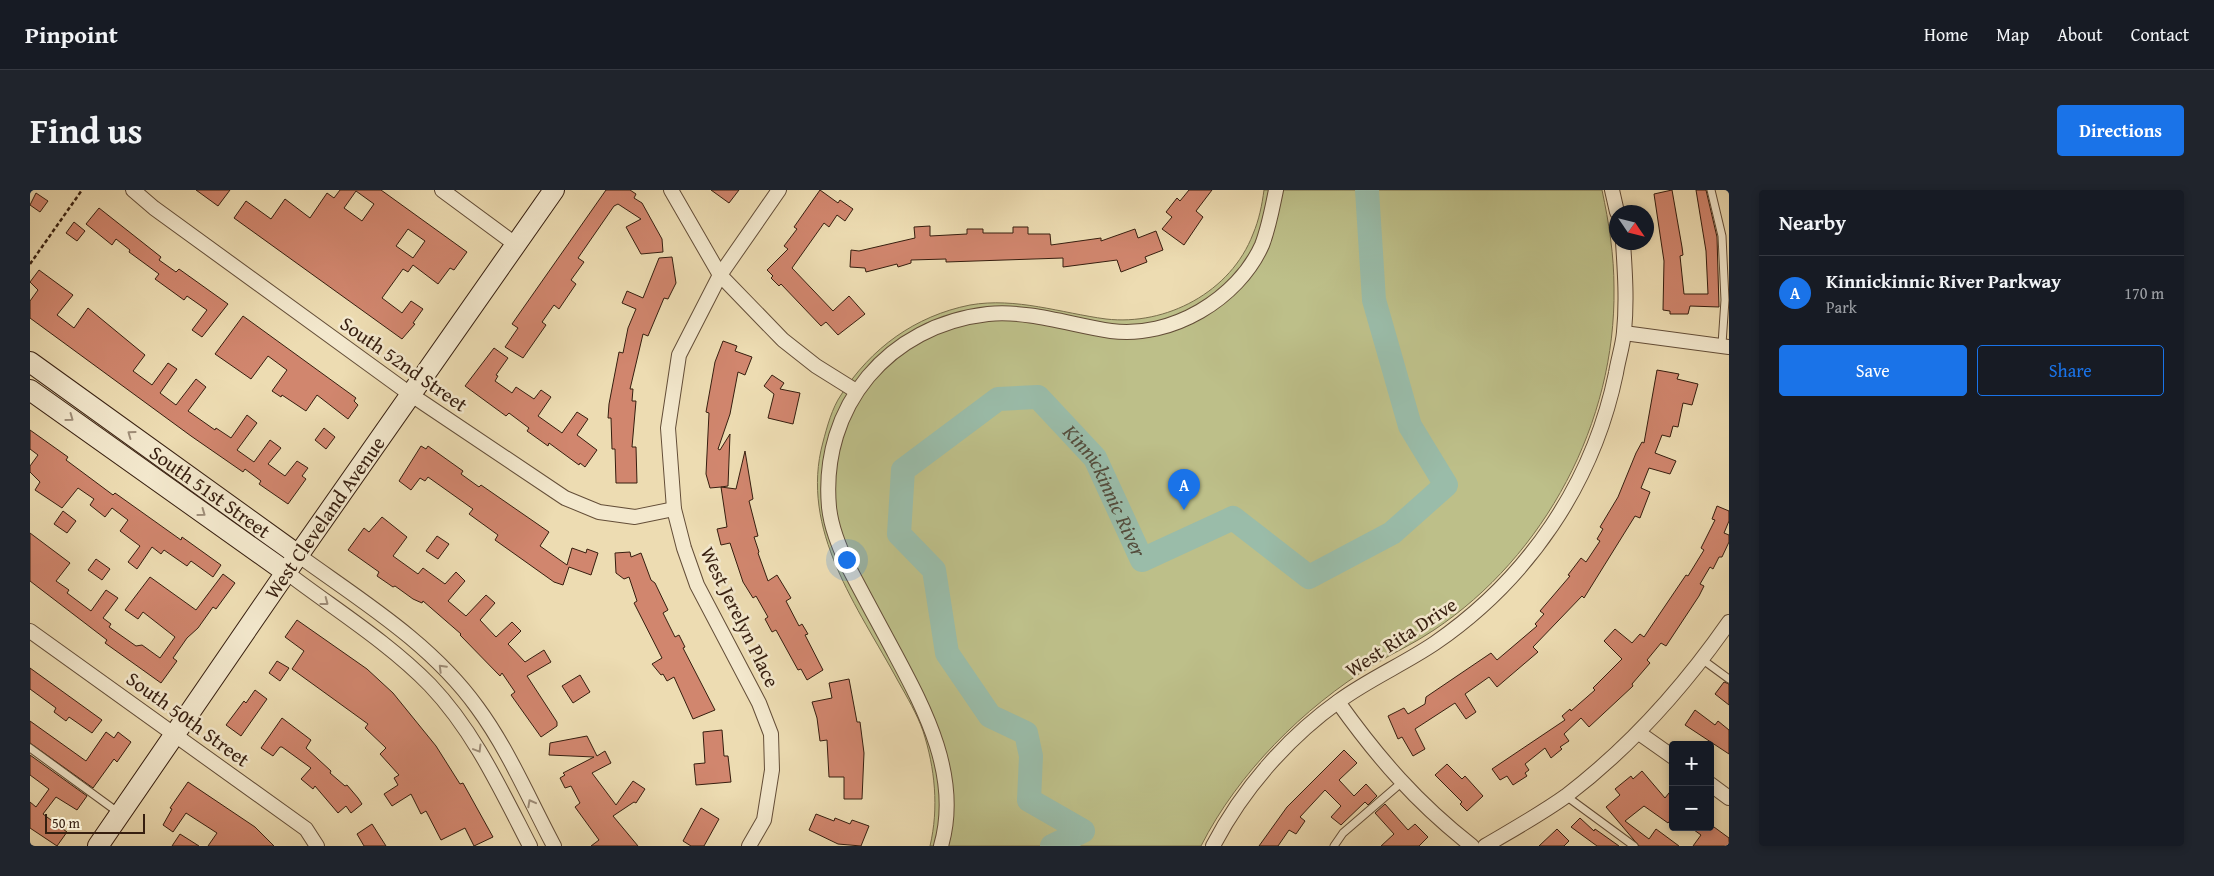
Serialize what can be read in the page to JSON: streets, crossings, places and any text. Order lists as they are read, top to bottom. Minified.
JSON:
{"streets":{"street":["South 52nd Street","South 51st Street","West Cleveland Avenue","West Jerelyn Place","West Rita Drive","South 50th Street"]},"crossings":[["South 52nd Street","West Cleveland Avenue"],["South 52nd Street","West Jerelyn Place"],["South 51st Street","West Cleveland Avenue"],["West Cleveland Avenue","South 50th Street"]],"water":["Kinnickinnic River"],"scale_bar":"50 m","north":"bottom right","page":{"header":"Pinpoint","nav":["Home","Map","About","Contact"],"title":"Find us","buttons":["Directions",["Save","Share"]],"heading":"Nearby","list":[{"mark":"A","name":"Kinnickinnic River Parkway","note":"Park","value":"170 m"}],"pins":"A","map_buttons":["+","−"],"scale":"50 m"}}
